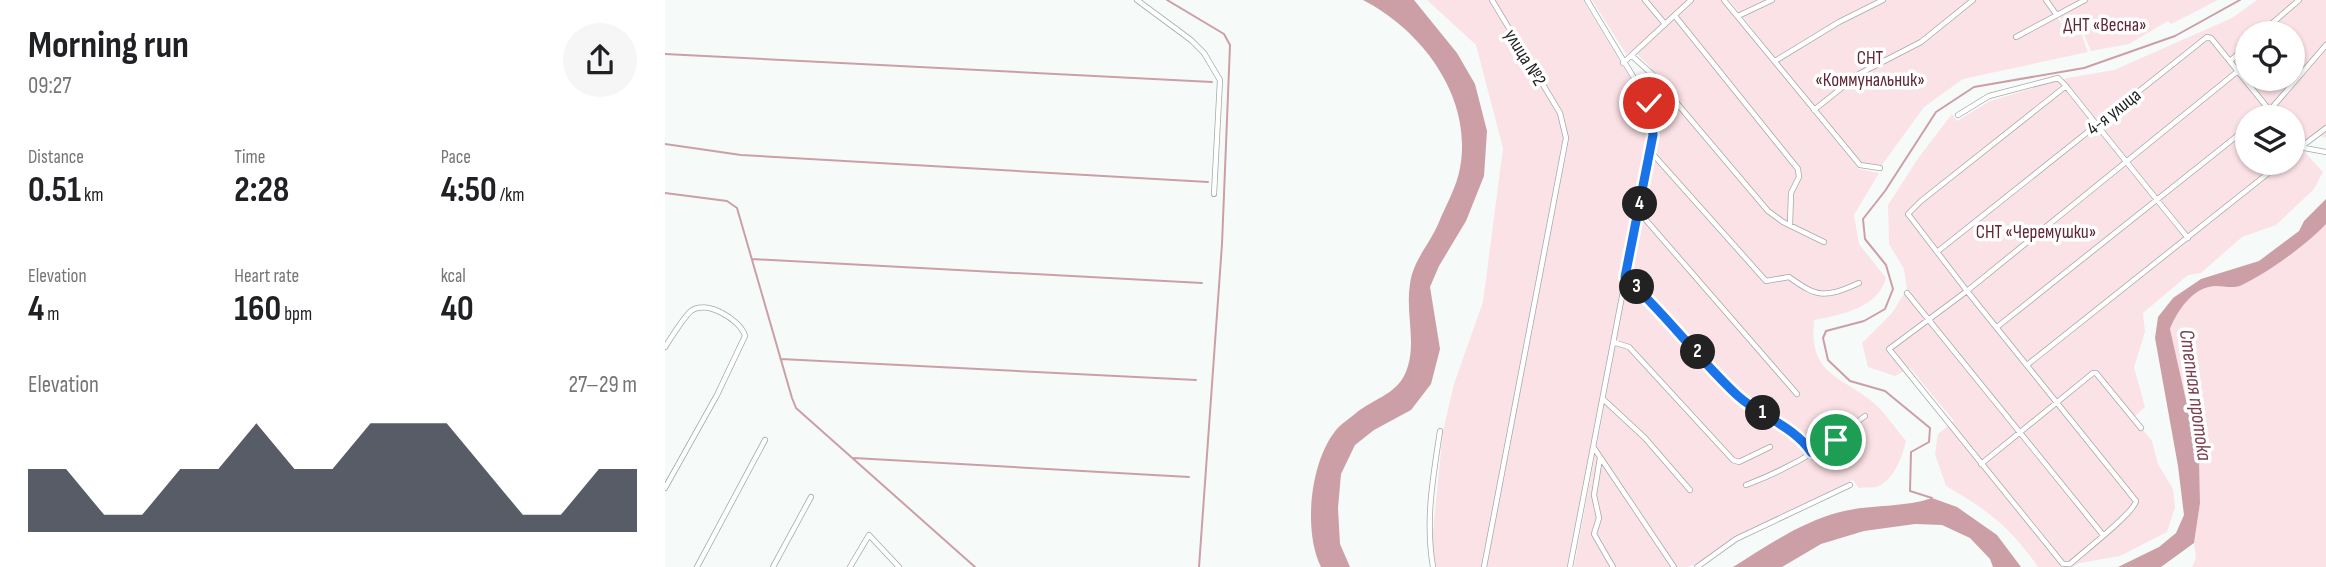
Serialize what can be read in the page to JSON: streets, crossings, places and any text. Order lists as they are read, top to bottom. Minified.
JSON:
{"streets":{"street":["улица №2","4-я улица"]},"water":["Степная протока"],"parks":["ДНТ «Весна»","СНТ «Коммунальник»","СНТ «Черемушки»"],"page":{"heading":["Morning run","09:27"],"stats":[["Distance","0.51 km"],["Time","2:28"],["Pace","4:50 /km"],["Elevation","4 m"],["Heart rate","160 bpm"],["kcal","40"]],"pins":["4","3","2","1"],"chart":["Elevation","27–29 m"]}}
